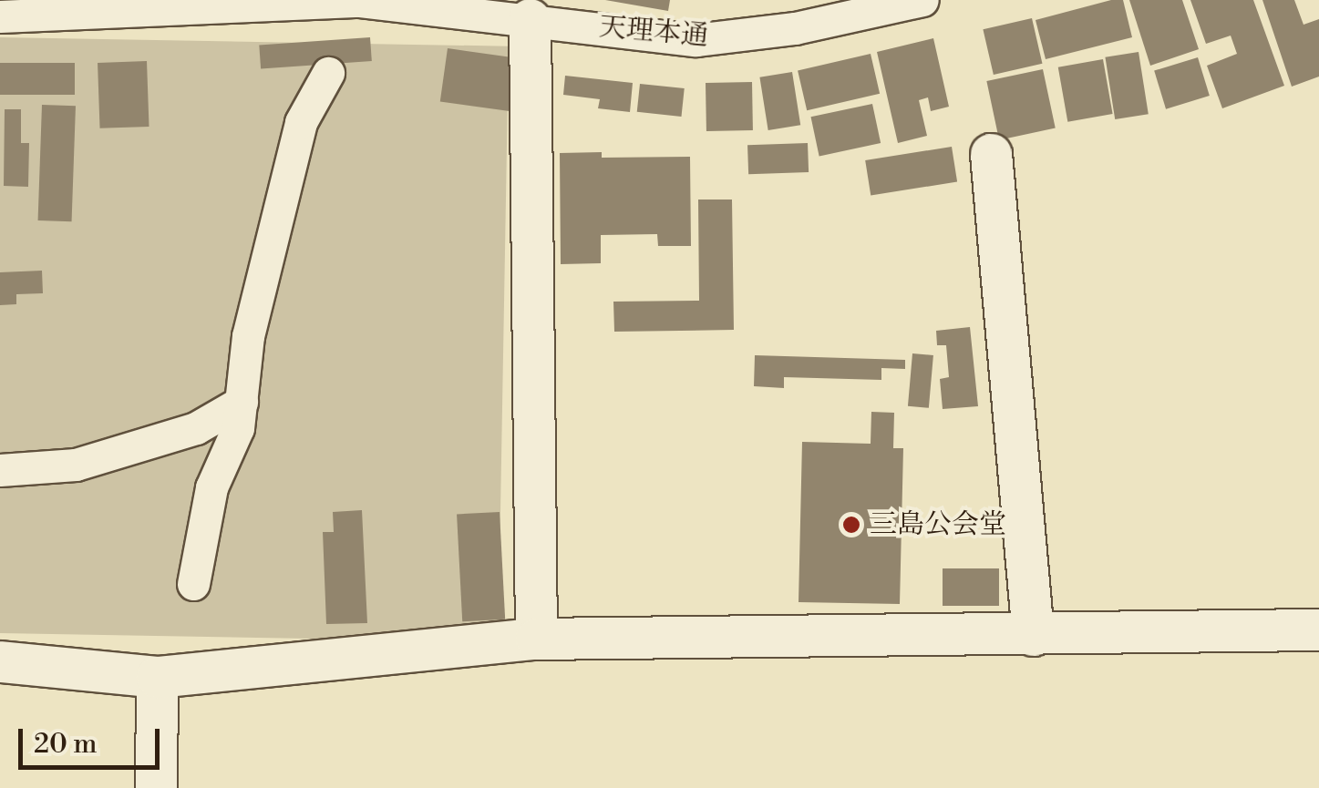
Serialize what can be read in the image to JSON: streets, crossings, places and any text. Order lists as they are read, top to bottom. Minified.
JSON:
{"streets":{"street":["天理本通"]},"places":["三島公会堂"],"scale_bar":"20 m"}
